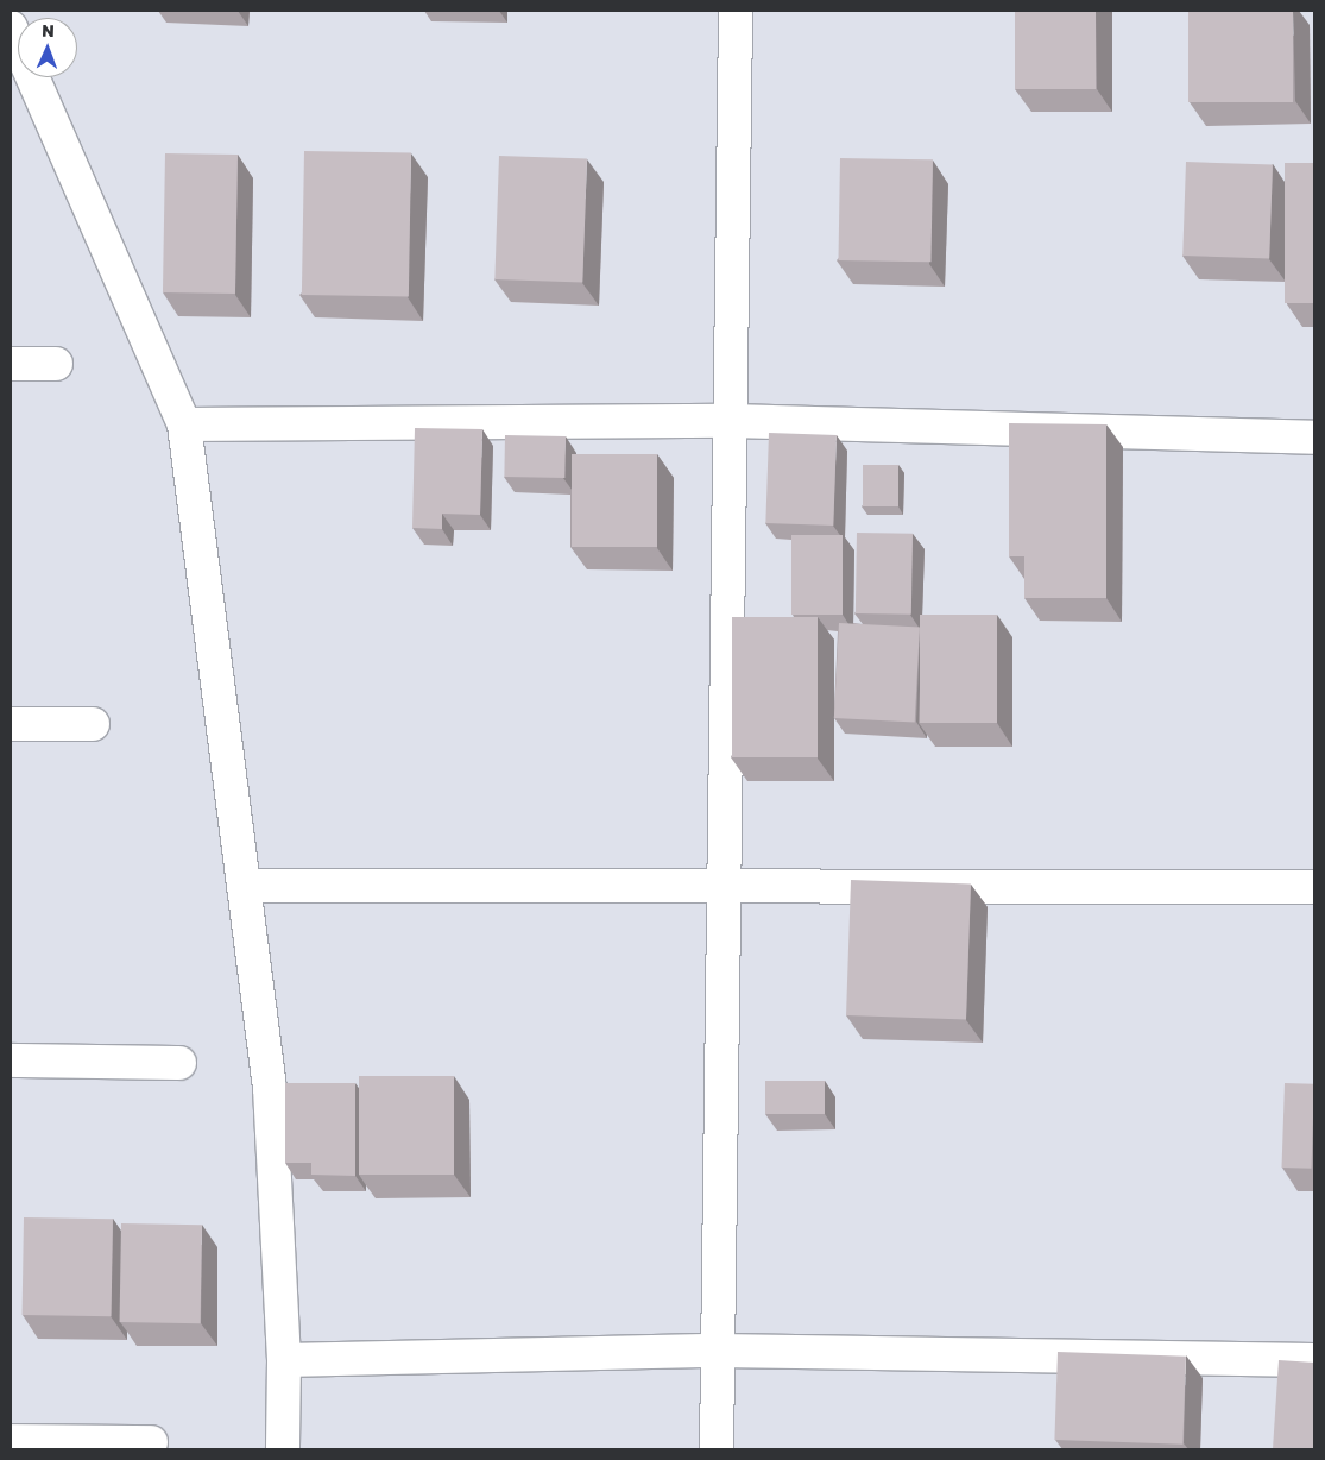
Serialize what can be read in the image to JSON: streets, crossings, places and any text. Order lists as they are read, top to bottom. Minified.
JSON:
{"north":"top"}
